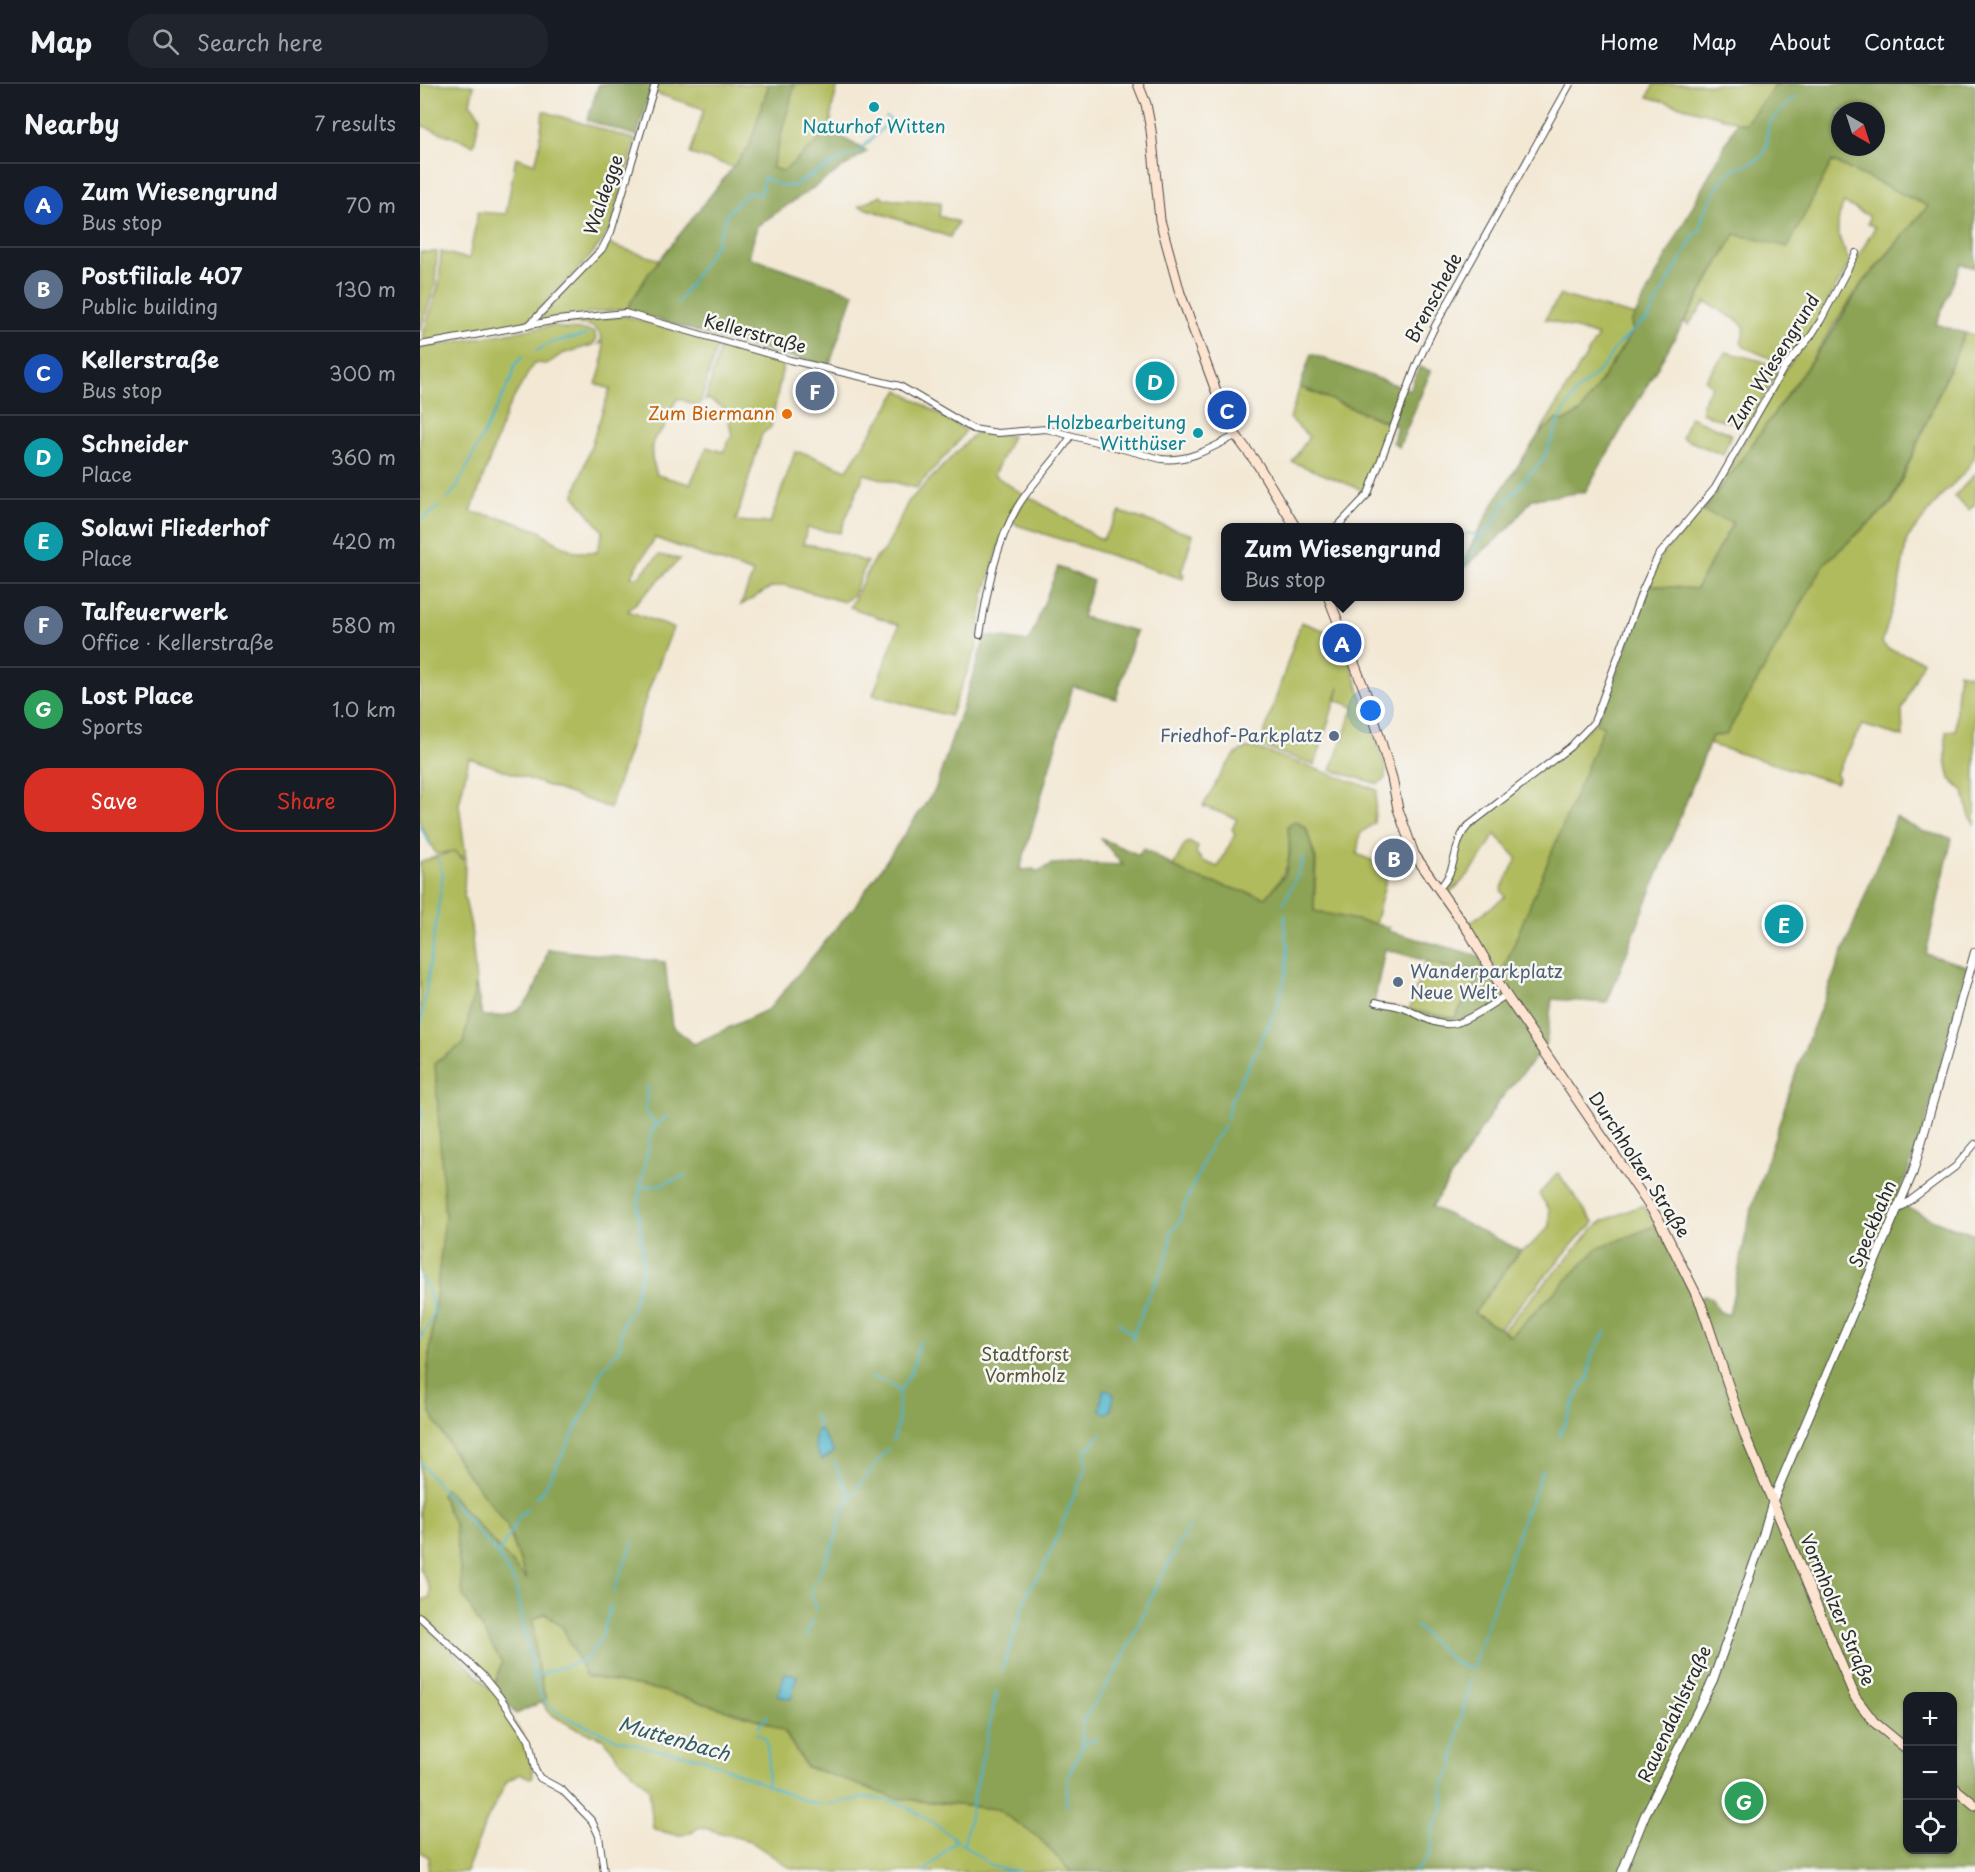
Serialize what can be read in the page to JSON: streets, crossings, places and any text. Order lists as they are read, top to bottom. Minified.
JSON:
{"streets":{"main road":["Durchholzer Straße","Vormholzer Straße"],"street":["Waldegge","Brenschede","Kellerstraße","Zum Wiesengrund","Speckbahn","Rauendahlstraße"]},"crossings":[["Waldegge","Kellerstraße"],["Zum Wiesengrund","Durchholzer Straße"],["Durchholzer Straße","Speckbahn"],["Durchholzer Straße","Vormholzer Straße"],["Durchholzer Straße","Rauendahlstraße"],["Speckbahn","Vormholzer Straße"],["Speckbahn","Rauendahlstraße"],["Vormholzer Straße","Rauendahlstraße"]],"water":["Muttenbach"],"parks":["Stadtforst Vormholz"],"places":["Naturhof Witten","Zum Biermann","Holzbearbeitung Witthüser","Friedhof-Parkplatz","Wanderparkplatz Neue Welt"],"north":"bottom right","page":{"header":"Map","search":"Search here","nav":["Home","Map","About","Contact"],"heading":["Nearby","7 results"],"list":[{"mark":"A","name":"Zum Wiesengrund","note":"Bus stop","value":"70 m"},{"mark":"B","name":"Postfiliale 407","note":"Public building","value":"130 m"},{"mark":"C","name":"Kellerstraße","note":"Bus stop","value":"300 m"},{"mark":"D","name":"Schneider","note":"Place","value":"360 m"},{"mark":"E","name":"Solawi Fliederhof","note":"Place","value":"420 m"},{"mark":"F","name":"Talfeuerwerk","note":"Office · Kellerstraße","value":"580 m"},{"mark":"G","name":"Lost Place","note":"Sports","value":"1.0 km"}],"pins":["D","F","C","A","B","E","G"],"popup":["Zum Wiesengrund","Bus stop"],"buttons":["Save","Share"],"map_buttons":["+","−"]}}
